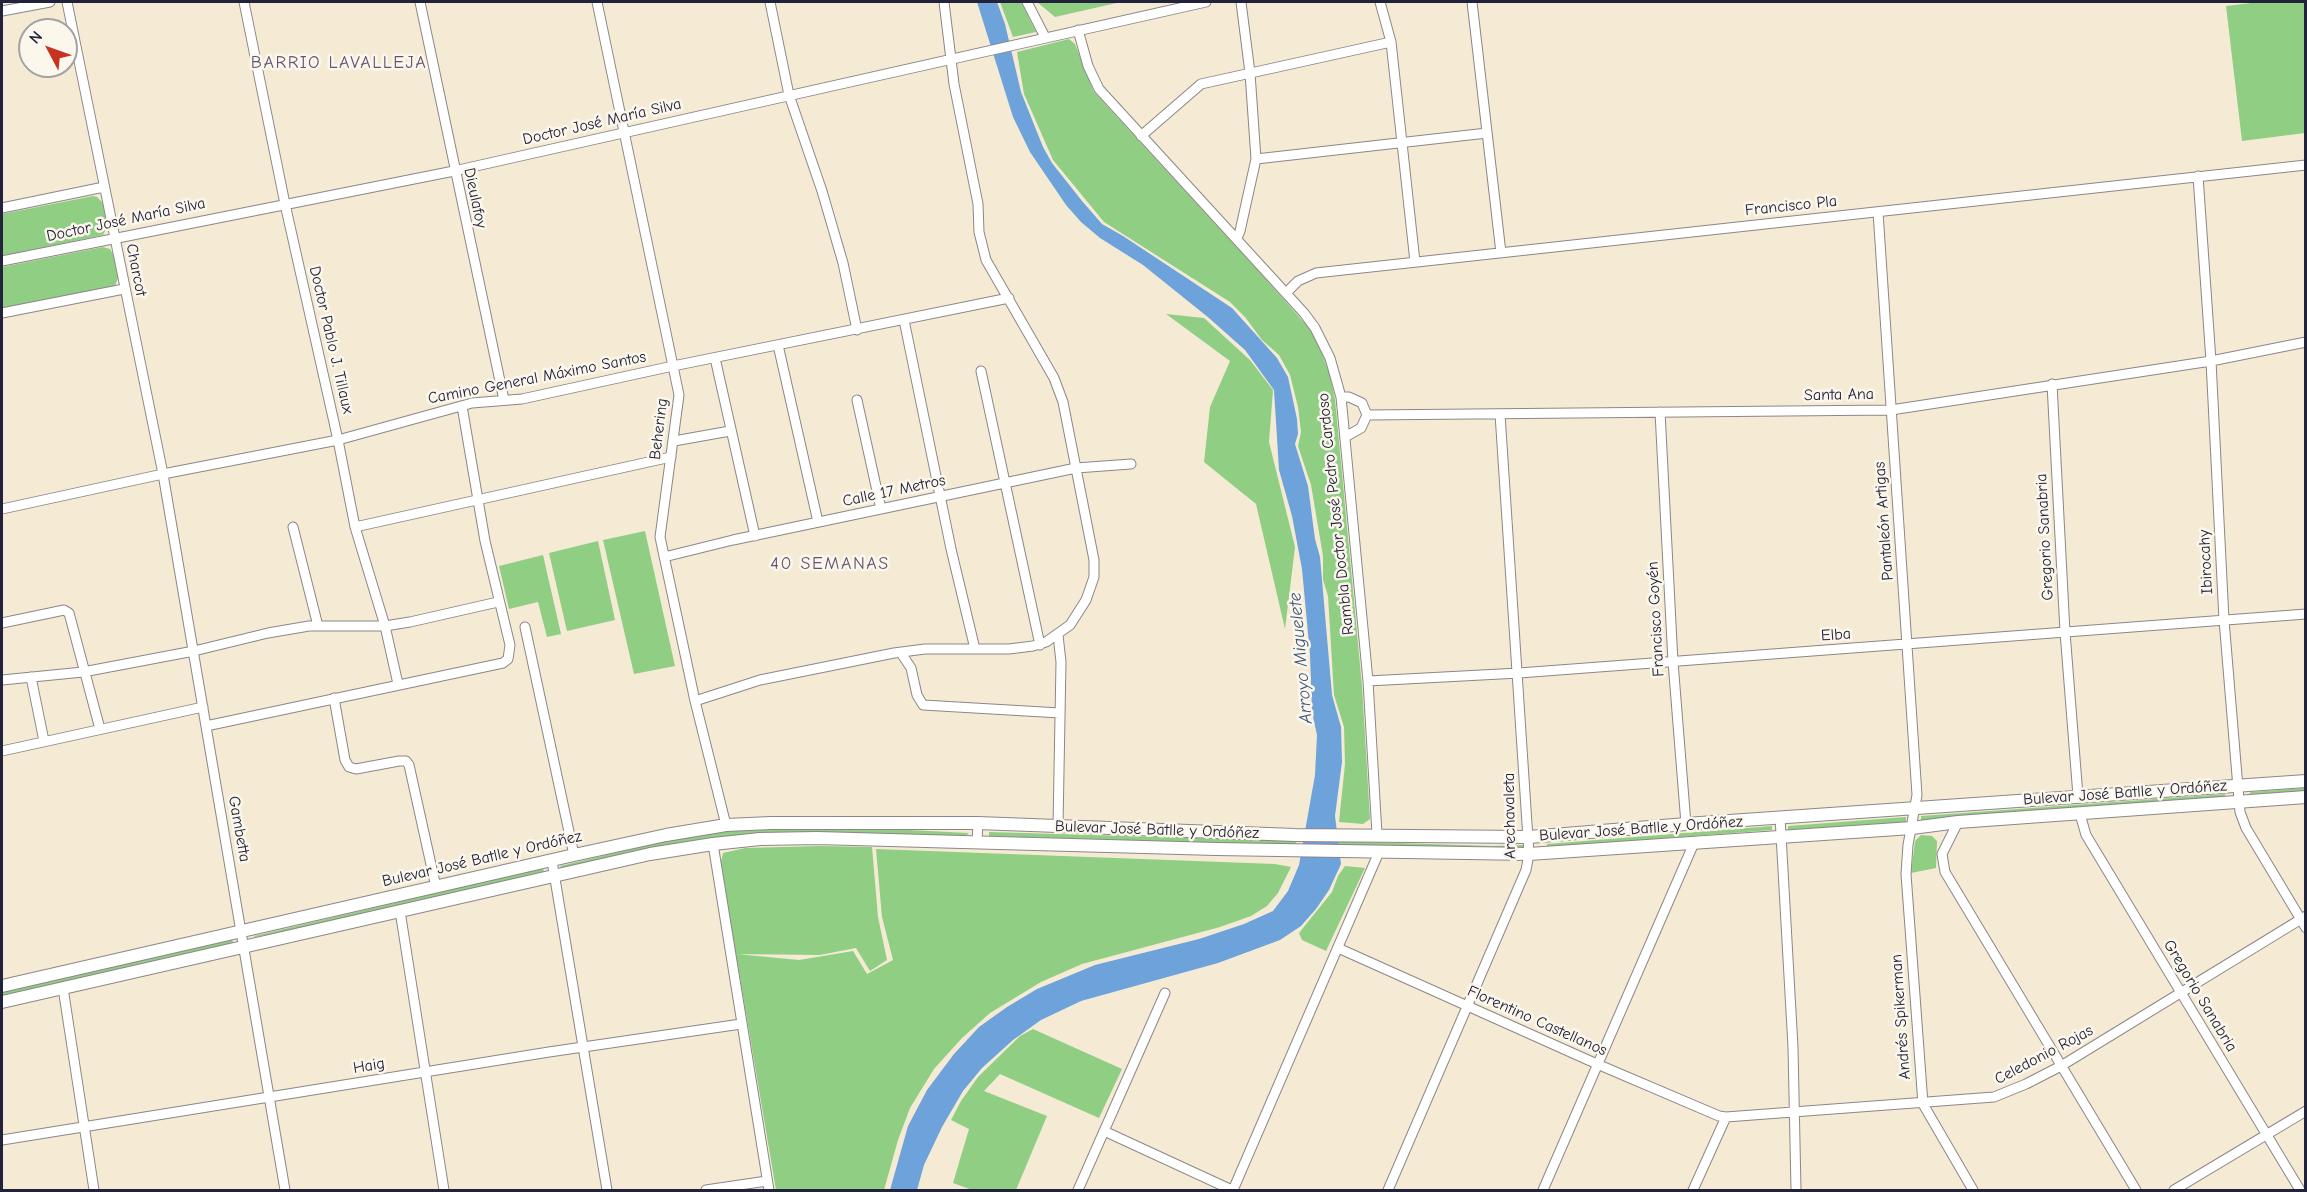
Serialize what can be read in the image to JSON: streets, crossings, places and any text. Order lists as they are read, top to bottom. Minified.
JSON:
{"streets":{"main road":["Bulevar José Batlle y Ordóñez"],"street":["Doctor José María Silva","Dieulafoy","Francisco Pla","Charcot","Doctor Pablo J. Tillaux","Camino General Máximo Santos","Santa Ana","Behering","Calle 17 Metros","Rambla Doctor José Pedro Cardoso","Pantaleón Artigas","Gregorio Sanabria","Ibirocahy","Francisco Goyén","Elba","Arechavaleta","Gambetta","Andrés Spikerman","Florentino Castellanos","Celedonio Rojas","Haig"]},"crossings":[["Doctor José María Silva","Dieulafoy"],["Doctor José María Silva","Charcot"],["Doctor José María Silva","Doctor Pablo J. Tillaux"],["Doctor José María Silva","Behering"],["Doctor José María Silva","Rambla Doctor José Pedro Cardoso"],["Dieulafoy","Camino General Máximo Santos"],["Francisco Pla","Rambla Doctor José Pedro Cardoso"],["Francisco Pla","Pantaleón Artigas"],["Francisco Pla","Ibirocahy"],["Charcot","Camino General Máximo Santos"],["Charcot","Gambetta"],["Doctor Pablo J. Tillaux","Camino General Máximo Santos"],["Camino General Máximo Santos","Behering"],["Camino General Máximo Santos","Gambetta"],["Santa Ana","Pantaleón Artigas"],["Santa Ana","Gregorio Sanabria"],["Santa Ana","Ibirocahy"],["Santa Ana","Francisco Goyén"],["Santa Ana","Arechavaleta"],["Behering","Calle 17 Metros"],["Behering","Bulevar José Batlle y Ordóñez"],["Rambla Doctor José Pedro Cardoso","Elba"],["Rambla Doctor José Pedro Cardoso","Bulevar José Batlle y Ordóñez"],["Pantaleón Artigas","Elba"],["Pantaleón Artigas","Bulevar José Batlle y Ordóñez"],["Pantaleón Artigas","Andrés Spikerman"],["Gregorio Sanabria","Elba"],["Gregorio Sanabria","Bulevar José Batlle y Ordóñez"],["Gregorio Sanabria","Celedonio Rojas"],["Ibirocahy","Elba"],["Ibirocahy","Bulevar José Batlle y Ordóñez"],["Ibirocahy","Celedonio Rojas"],["Francisco Goyén","Elba"],["Francisco Goyén","Bulevar José Batlle y Ordóñez"],["Elba","Arechavaleta"],["Bulevar José Batlle y Ordóñez","Arechavaleta"],["Bulevar José Batlle y Ordóñez","Gambetta"],["Bulevar José Batlle y Ordóñez","Andrés Spikerman"],["Arechavaleta","Florentino Castellanos"],["Gambetta","Haig"],["Andrés Spikerman","Celedonio Rojas"],["Florentino Castellanos","Celedonio Rojas"]],"districts":["BARRIO LAVALLEJA","40 SEMANAS"],"water":["Arroyo Miguelete"],"north":"top left"}
